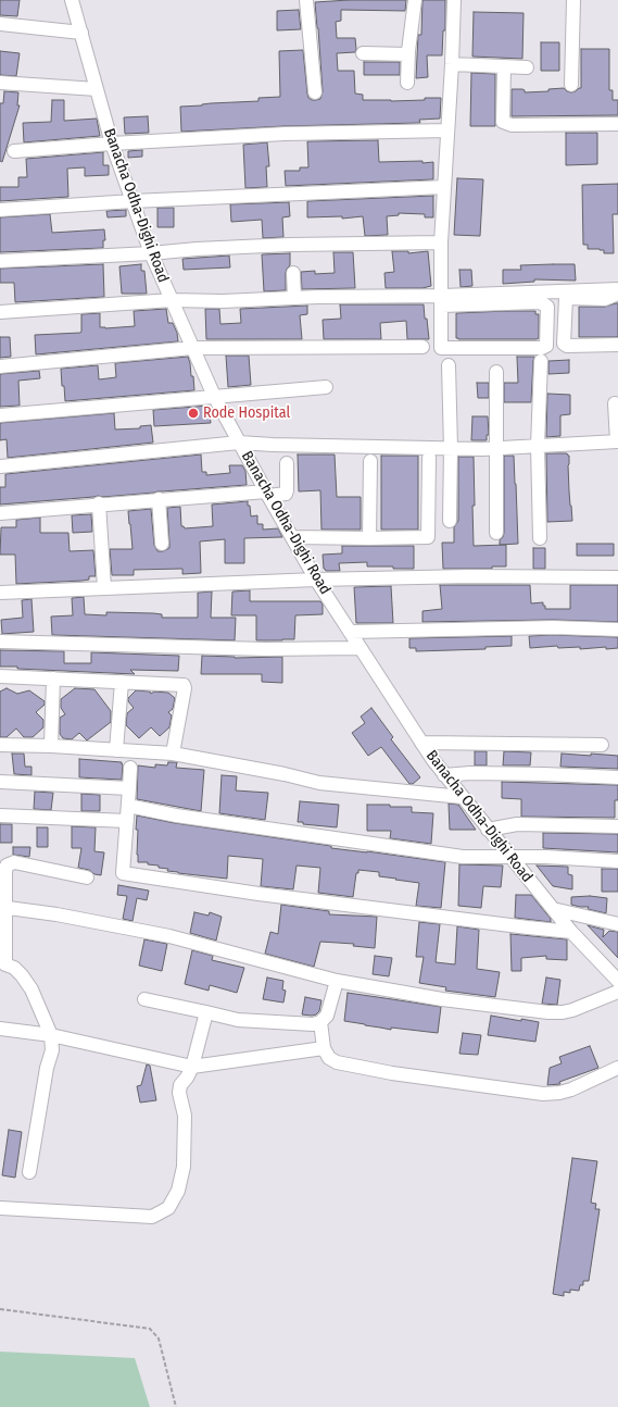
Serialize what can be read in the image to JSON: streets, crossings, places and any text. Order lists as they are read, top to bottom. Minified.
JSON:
{"streets":{"street":["Banacha Odha-Dighi Road"]},"places":["Rode Hospital"]}
